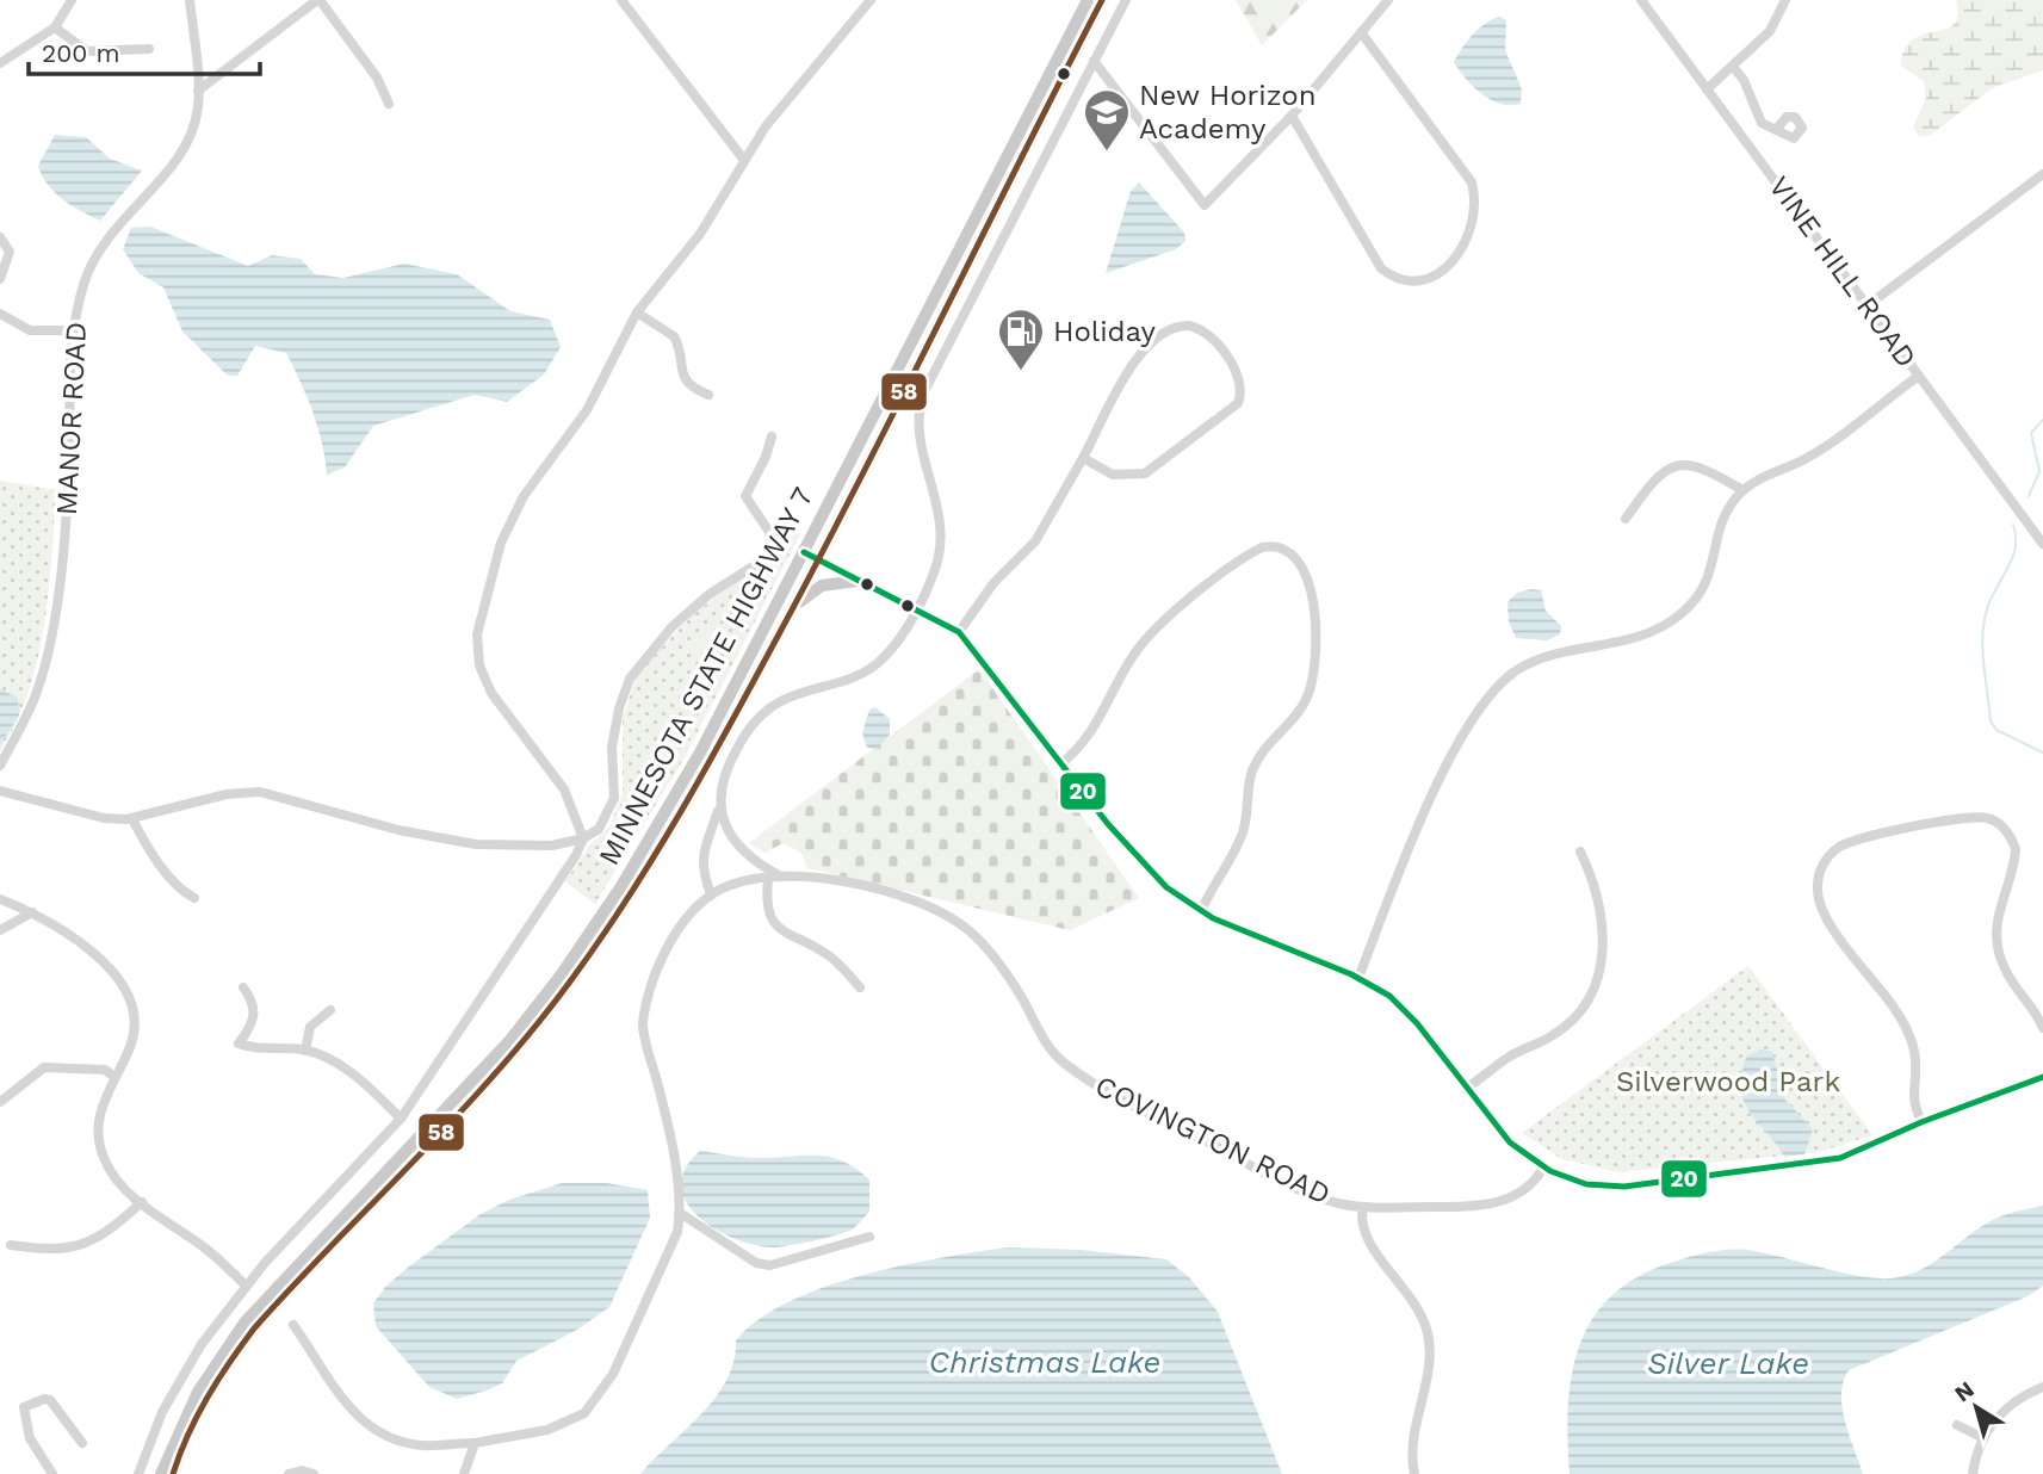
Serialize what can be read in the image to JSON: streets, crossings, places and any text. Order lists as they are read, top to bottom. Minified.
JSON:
{"streets":{"main road":["MINNESOTA STATE HIGHWAY 7"],"street":["VINE HILL ROAD","MANOR ROAD","COVINGTON ROAD"]},"water":["Christmas Lake","Silver Lake"],"parks":["Silverwood Park"],"places":{"school or university":["New Horizon Academy"],"fuel station":["Holiday"]},"lines":["transit line 58","transit line 20"],"scale_bar":"200 m","north":"top left"}
